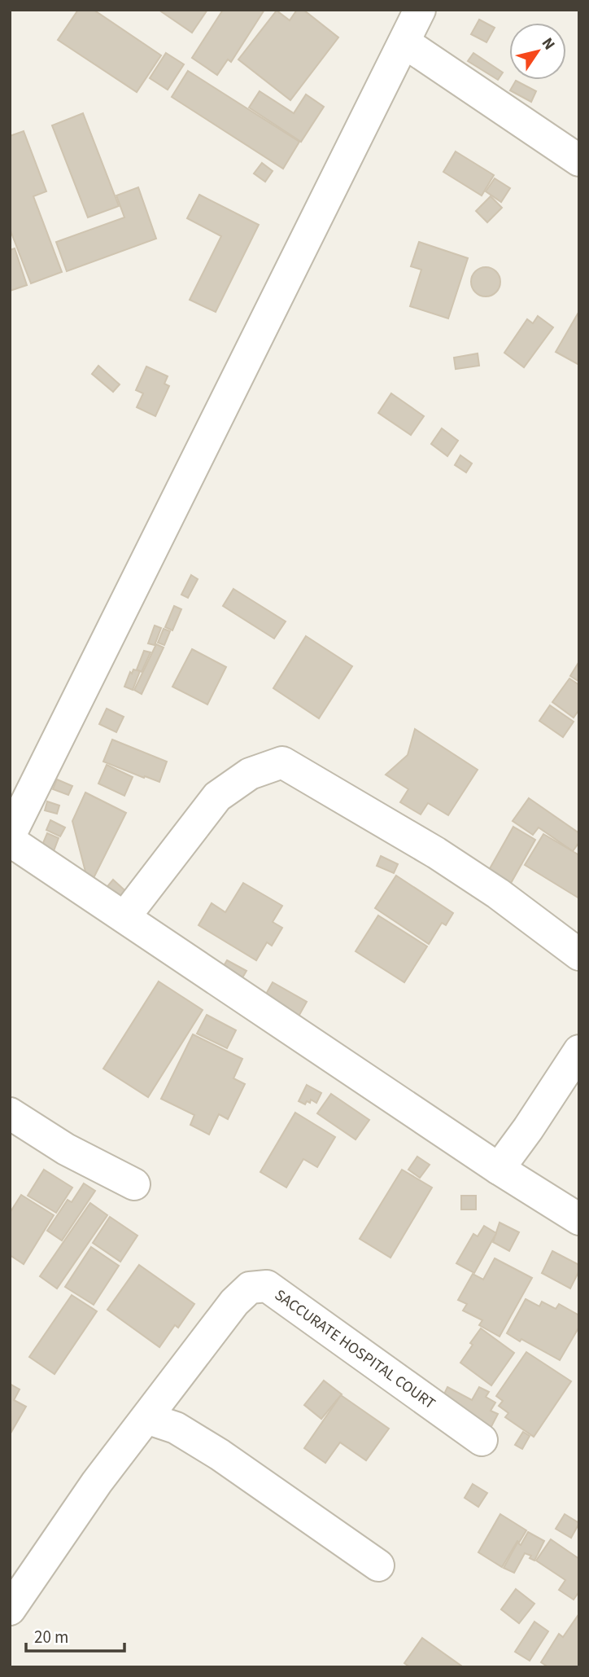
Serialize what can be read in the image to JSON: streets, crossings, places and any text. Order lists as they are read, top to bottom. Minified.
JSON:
{"streets":{"street":["SACCURATE HOSPITAL COURT"]},"scale_bar":"20 m","north":"top right"}
